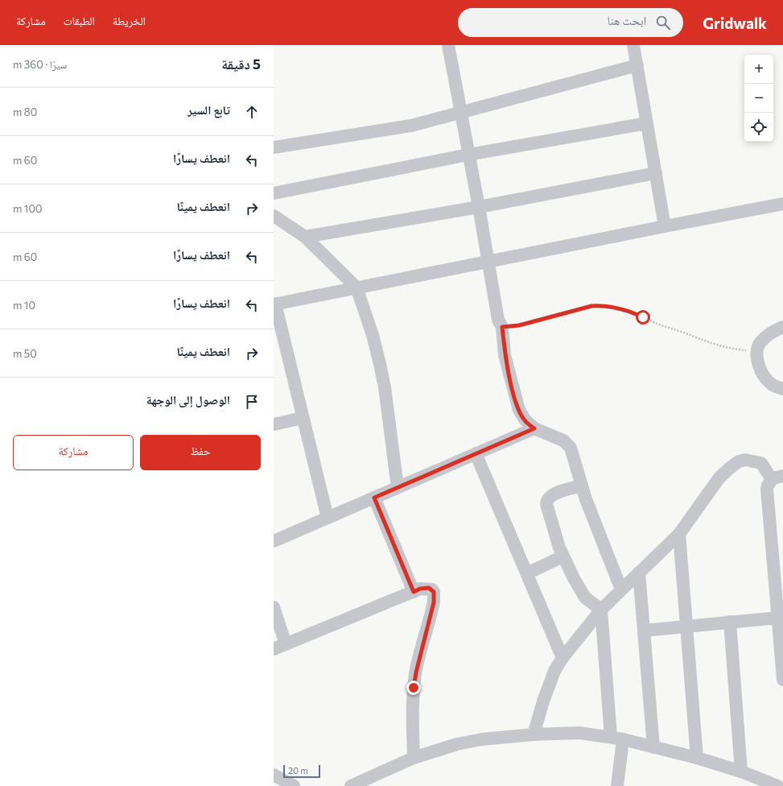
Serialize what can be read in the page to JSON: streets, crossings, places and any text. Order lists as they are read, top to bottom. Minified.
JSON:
{"scale_bar":"20 m","page":{"header":"Gridwalk","search":"ابحث هنا","nav":["الخريطة","الطبقات","مشاركة"],"heading":["5 دقيقة","سيرًا · 360 m"],"map_buttons":["+","−"],"list":[["تابع السير","80 m"],["انعطف يسارًا","60 m"],["انعطف يمينًا","100 m"],["انعطف يسارًا","60 m"],["انعطف يسارًا","10 m"],["انعطف يمينًا","50 m"],"الوصول إلى الوجهة"],"buttons":["حفظ","مشاركة"],"scale":"20 m"}}
